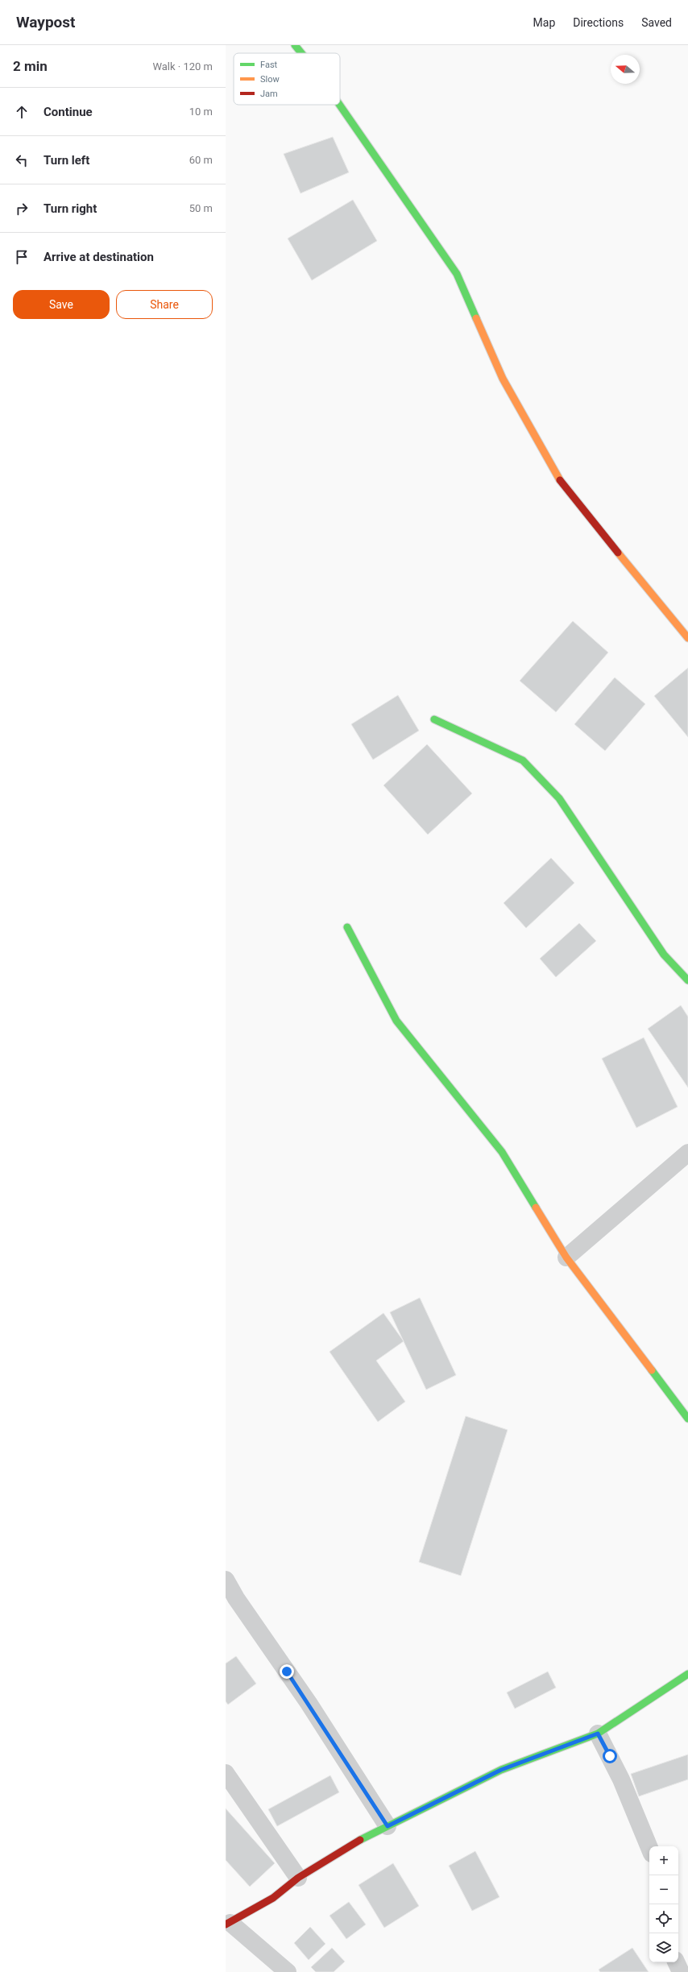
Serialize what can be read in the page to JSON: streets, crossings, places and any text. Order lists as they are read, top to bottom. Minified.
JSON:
{"legend":["Fast","Slow","Jam"],"north":"left","page":{"header":"Waypost","nav":["Map","Directions","Saved"],"heading":["2 min","Walk · 120 m"],"list":[["Continue","10 m"],["Turn left","60 m"],["Turn right","50 m"],"Arrive at destination"],"buttons":["Save","Share"],"map_buttons":["+","−"]}}
